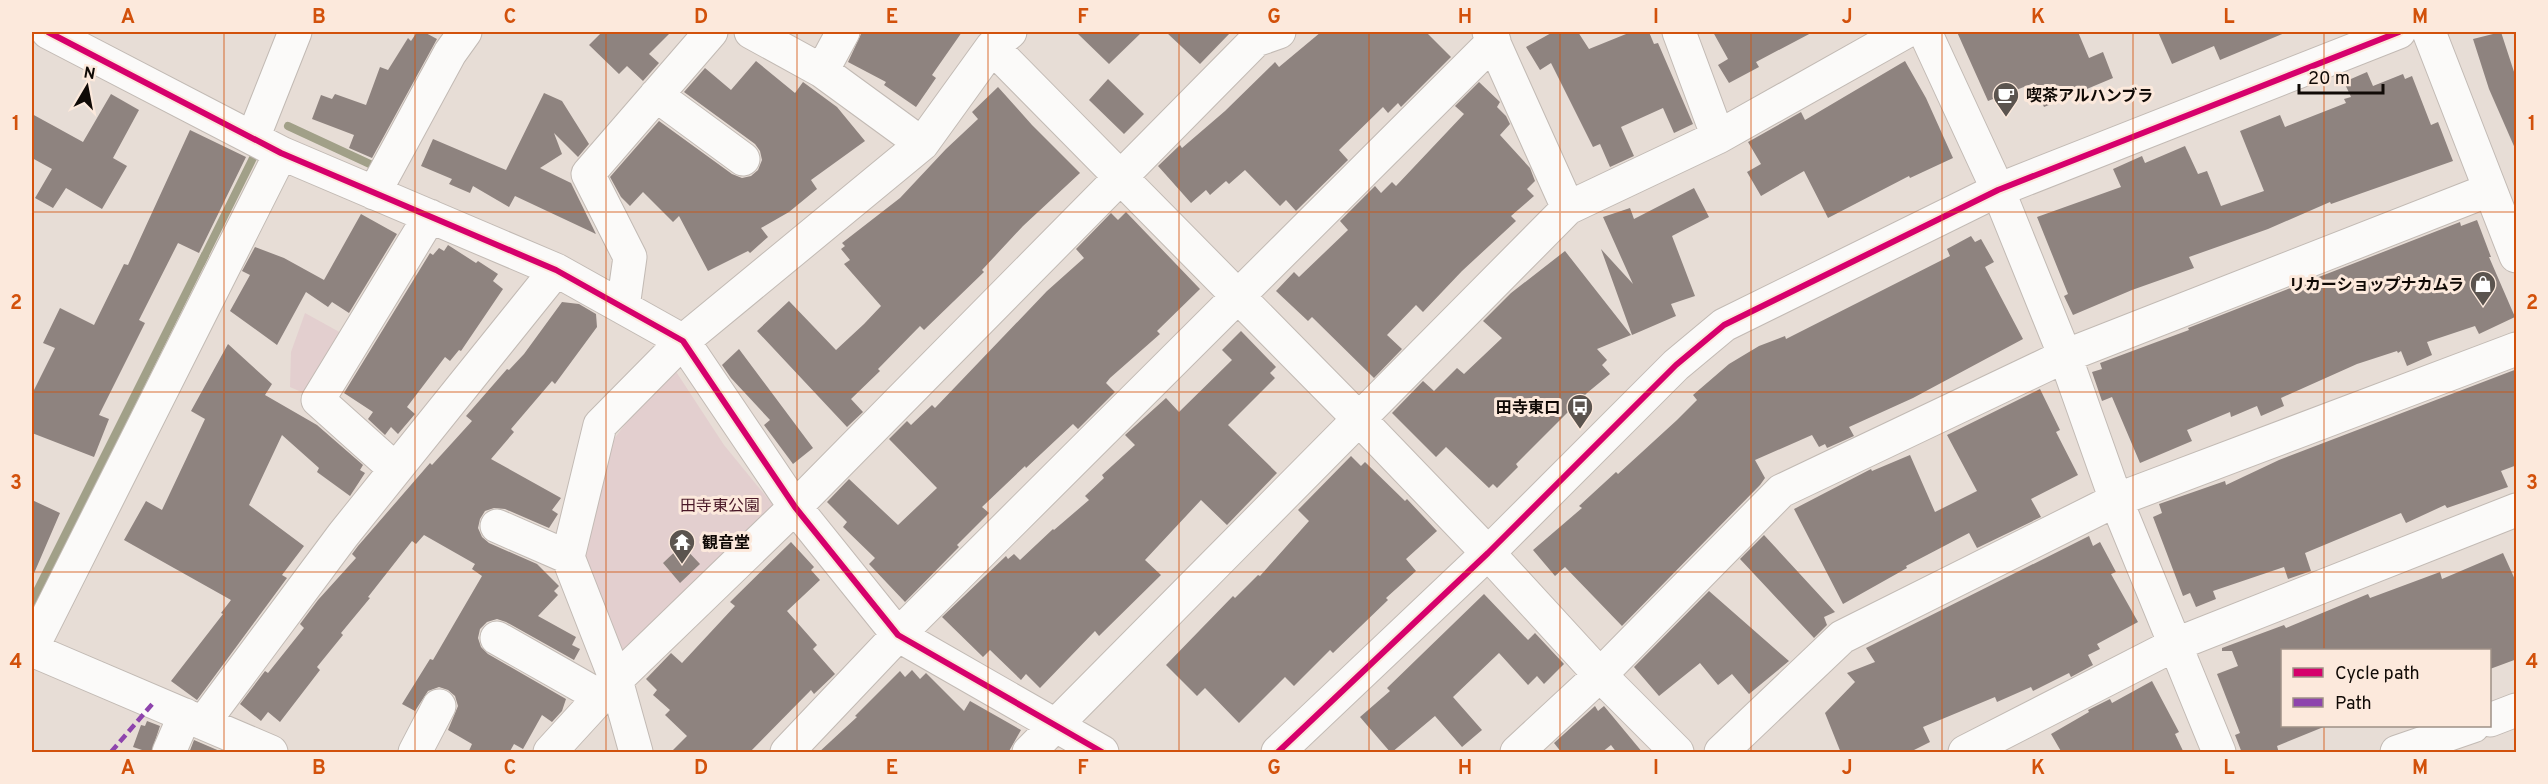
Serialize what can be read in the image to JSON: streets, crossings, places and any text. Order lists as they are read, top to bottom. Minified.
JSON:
{"parks":["田寺東公園"],"places":{"cafe":["喫茶アルハンブラ"],"shop":["リカーショップナカムラ"],"bus stop":["田寺東口"],"temple":["観音堂"]},"legend":["Cycle path","Path"],"scale_bar":"20 m","north":"top","grid":{"columns":["A","B","C","D","E","F","G","H","I","J","K","L","M"],"rows":["1","2","3","4"]}}
